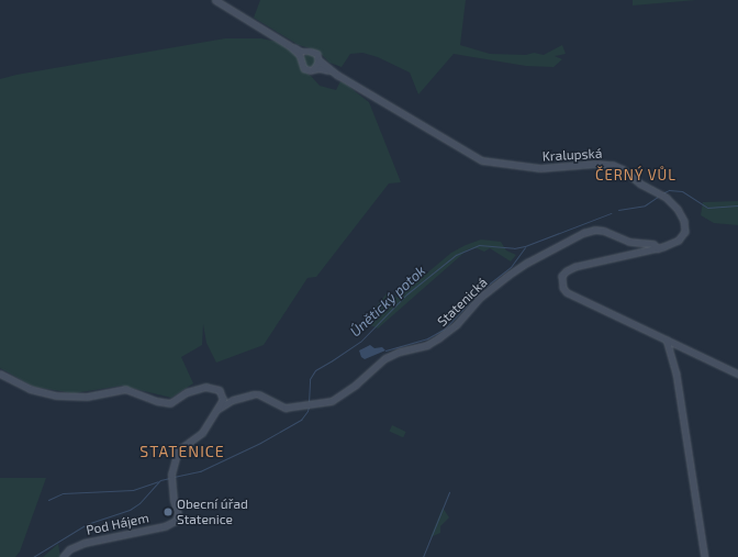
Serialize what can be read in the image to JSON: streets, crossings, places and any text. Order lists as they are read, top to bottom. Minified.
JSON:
{"streets":{"main road":["Kralupská","Statenická","Pod Hájem"]},"crossings":[["Kralupská","Statenická"],["Statenická","Pod Hájem"]],"districts":["ČERNÝ VŮL","STATENICE"],"water":["Únětický potok"],"places":["Obecní úřad Statenice"]}
